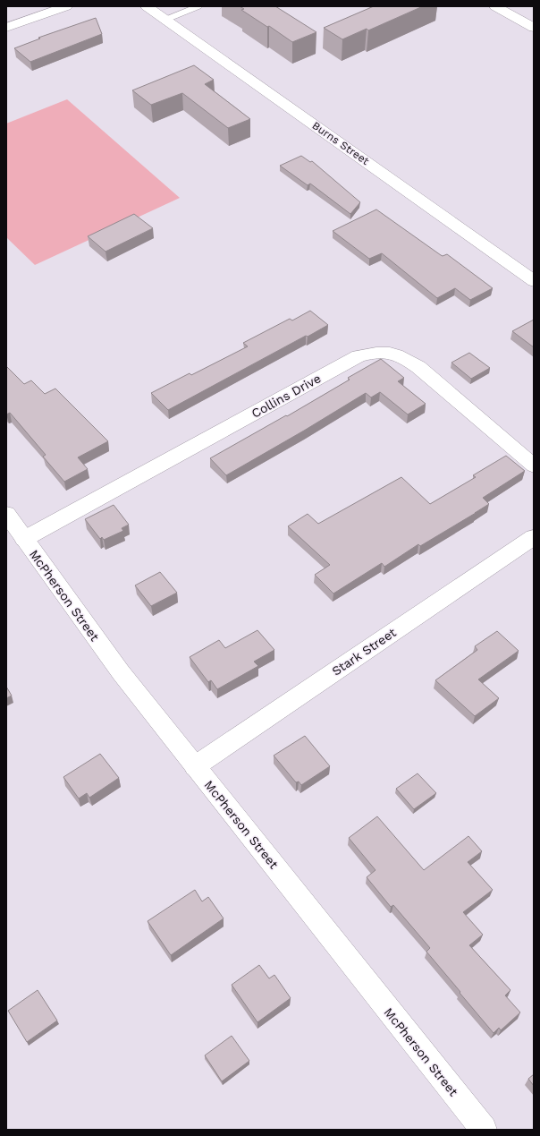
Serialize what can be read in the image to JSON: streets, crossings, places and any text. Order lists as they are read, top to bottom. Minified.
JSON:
{"streets":{"street":["Burns Street","Collins Drive","McPherson Street","Stark Street"]},"crossings":[["Collins Drive","McPherson Street"],["McPherson Street","Stark Street"]]}
